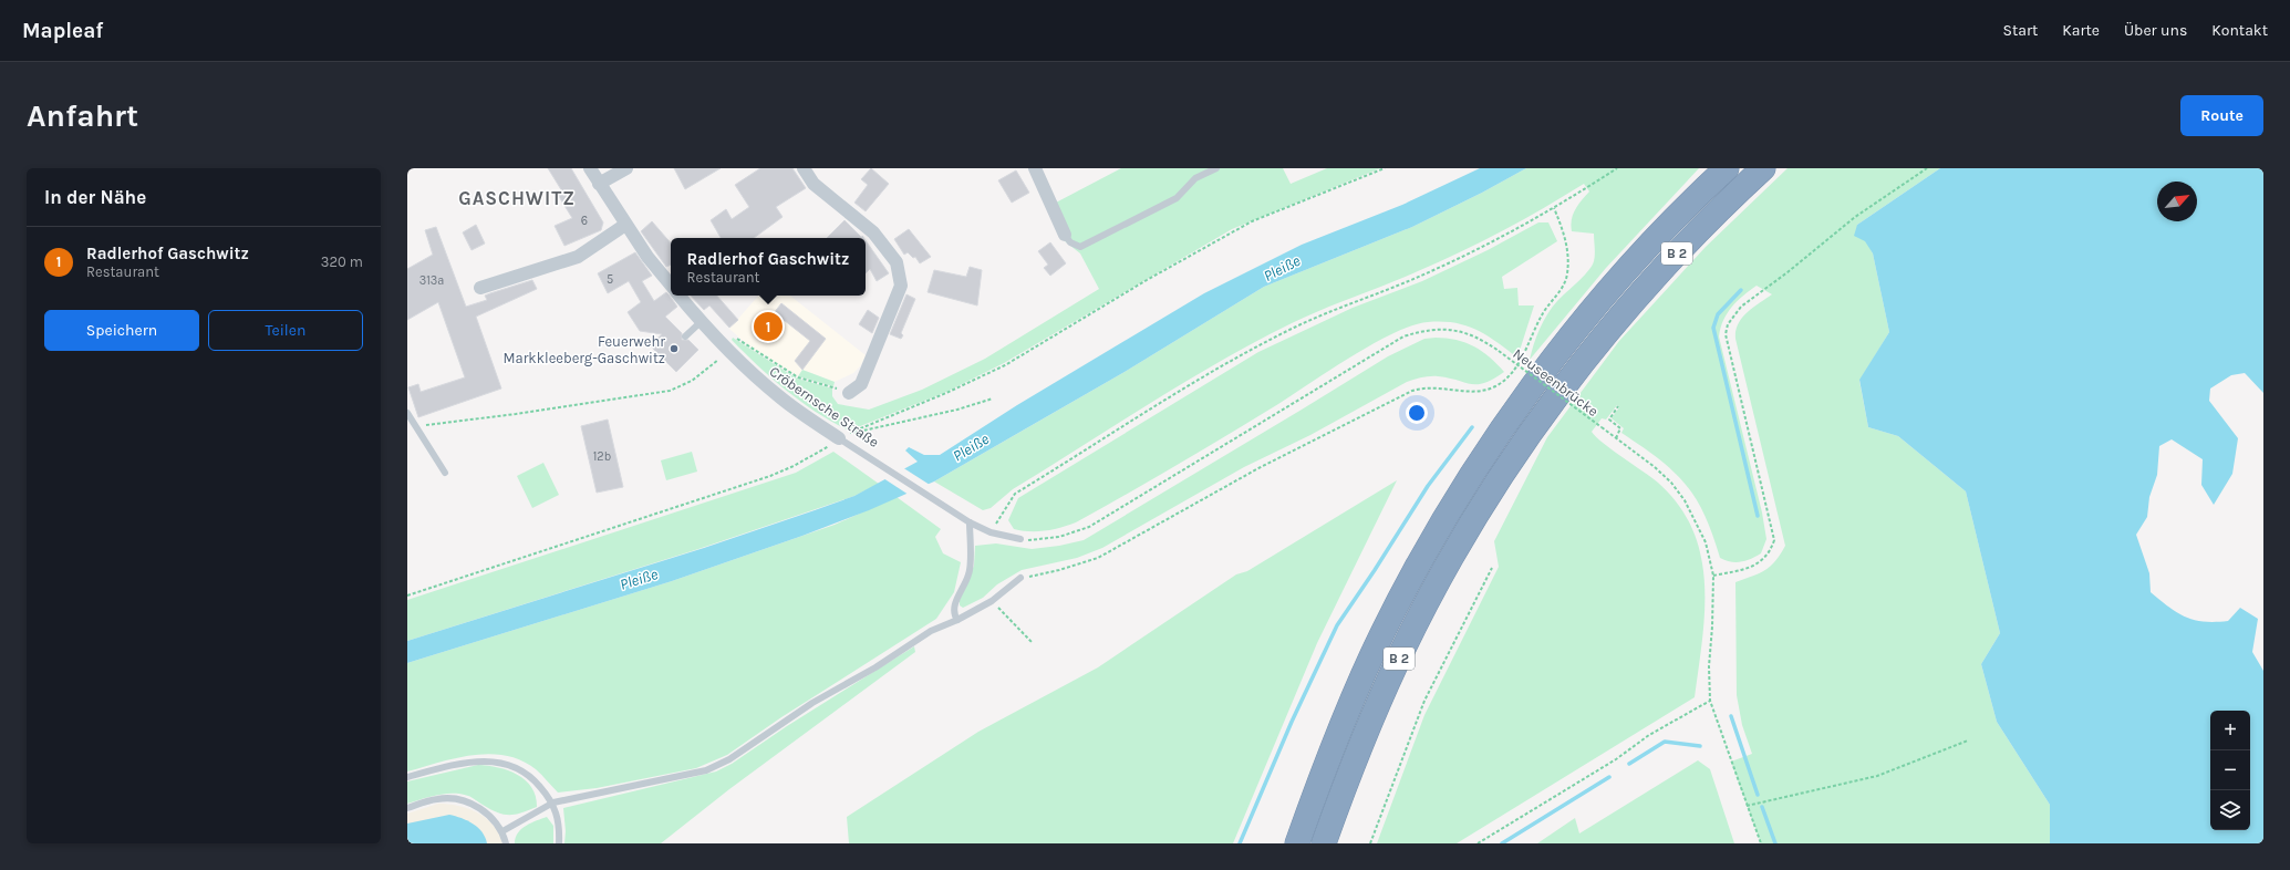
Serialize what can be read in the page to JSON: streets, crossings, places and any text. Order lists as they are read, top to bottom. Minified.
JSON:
{"streets":{"highway":["B 2"],"street":["Cröbernsche Straße"],"path":["Neuseenbrücke"]},"crossings":[["Neuseenbrücke","Cröbernsche Straße"]],"districts":["GASCHWITZ"],"water":["Pleiße"],"places":["Feuerwehr Markkleeberg-Gaschwitz"],"house_numbers":["6","5","313a","12b"],"north":"top right","page":{"header":"Mapleaf","nav":["Start","Karte","Über uns","Kontakt"],"buttons":["Route",["Speichern","Teilen"]],"title":"Anfahrt","heading":"In der Nähe","list":[{"mark":"1","name":"Radlerhof Gaschwitz","note":"Restaurant","value":"320 m"}],"popup":["Radlerhof Gaschwitz","Restaurant"],"pins":"1","map_buttons":["+","−"]}}
